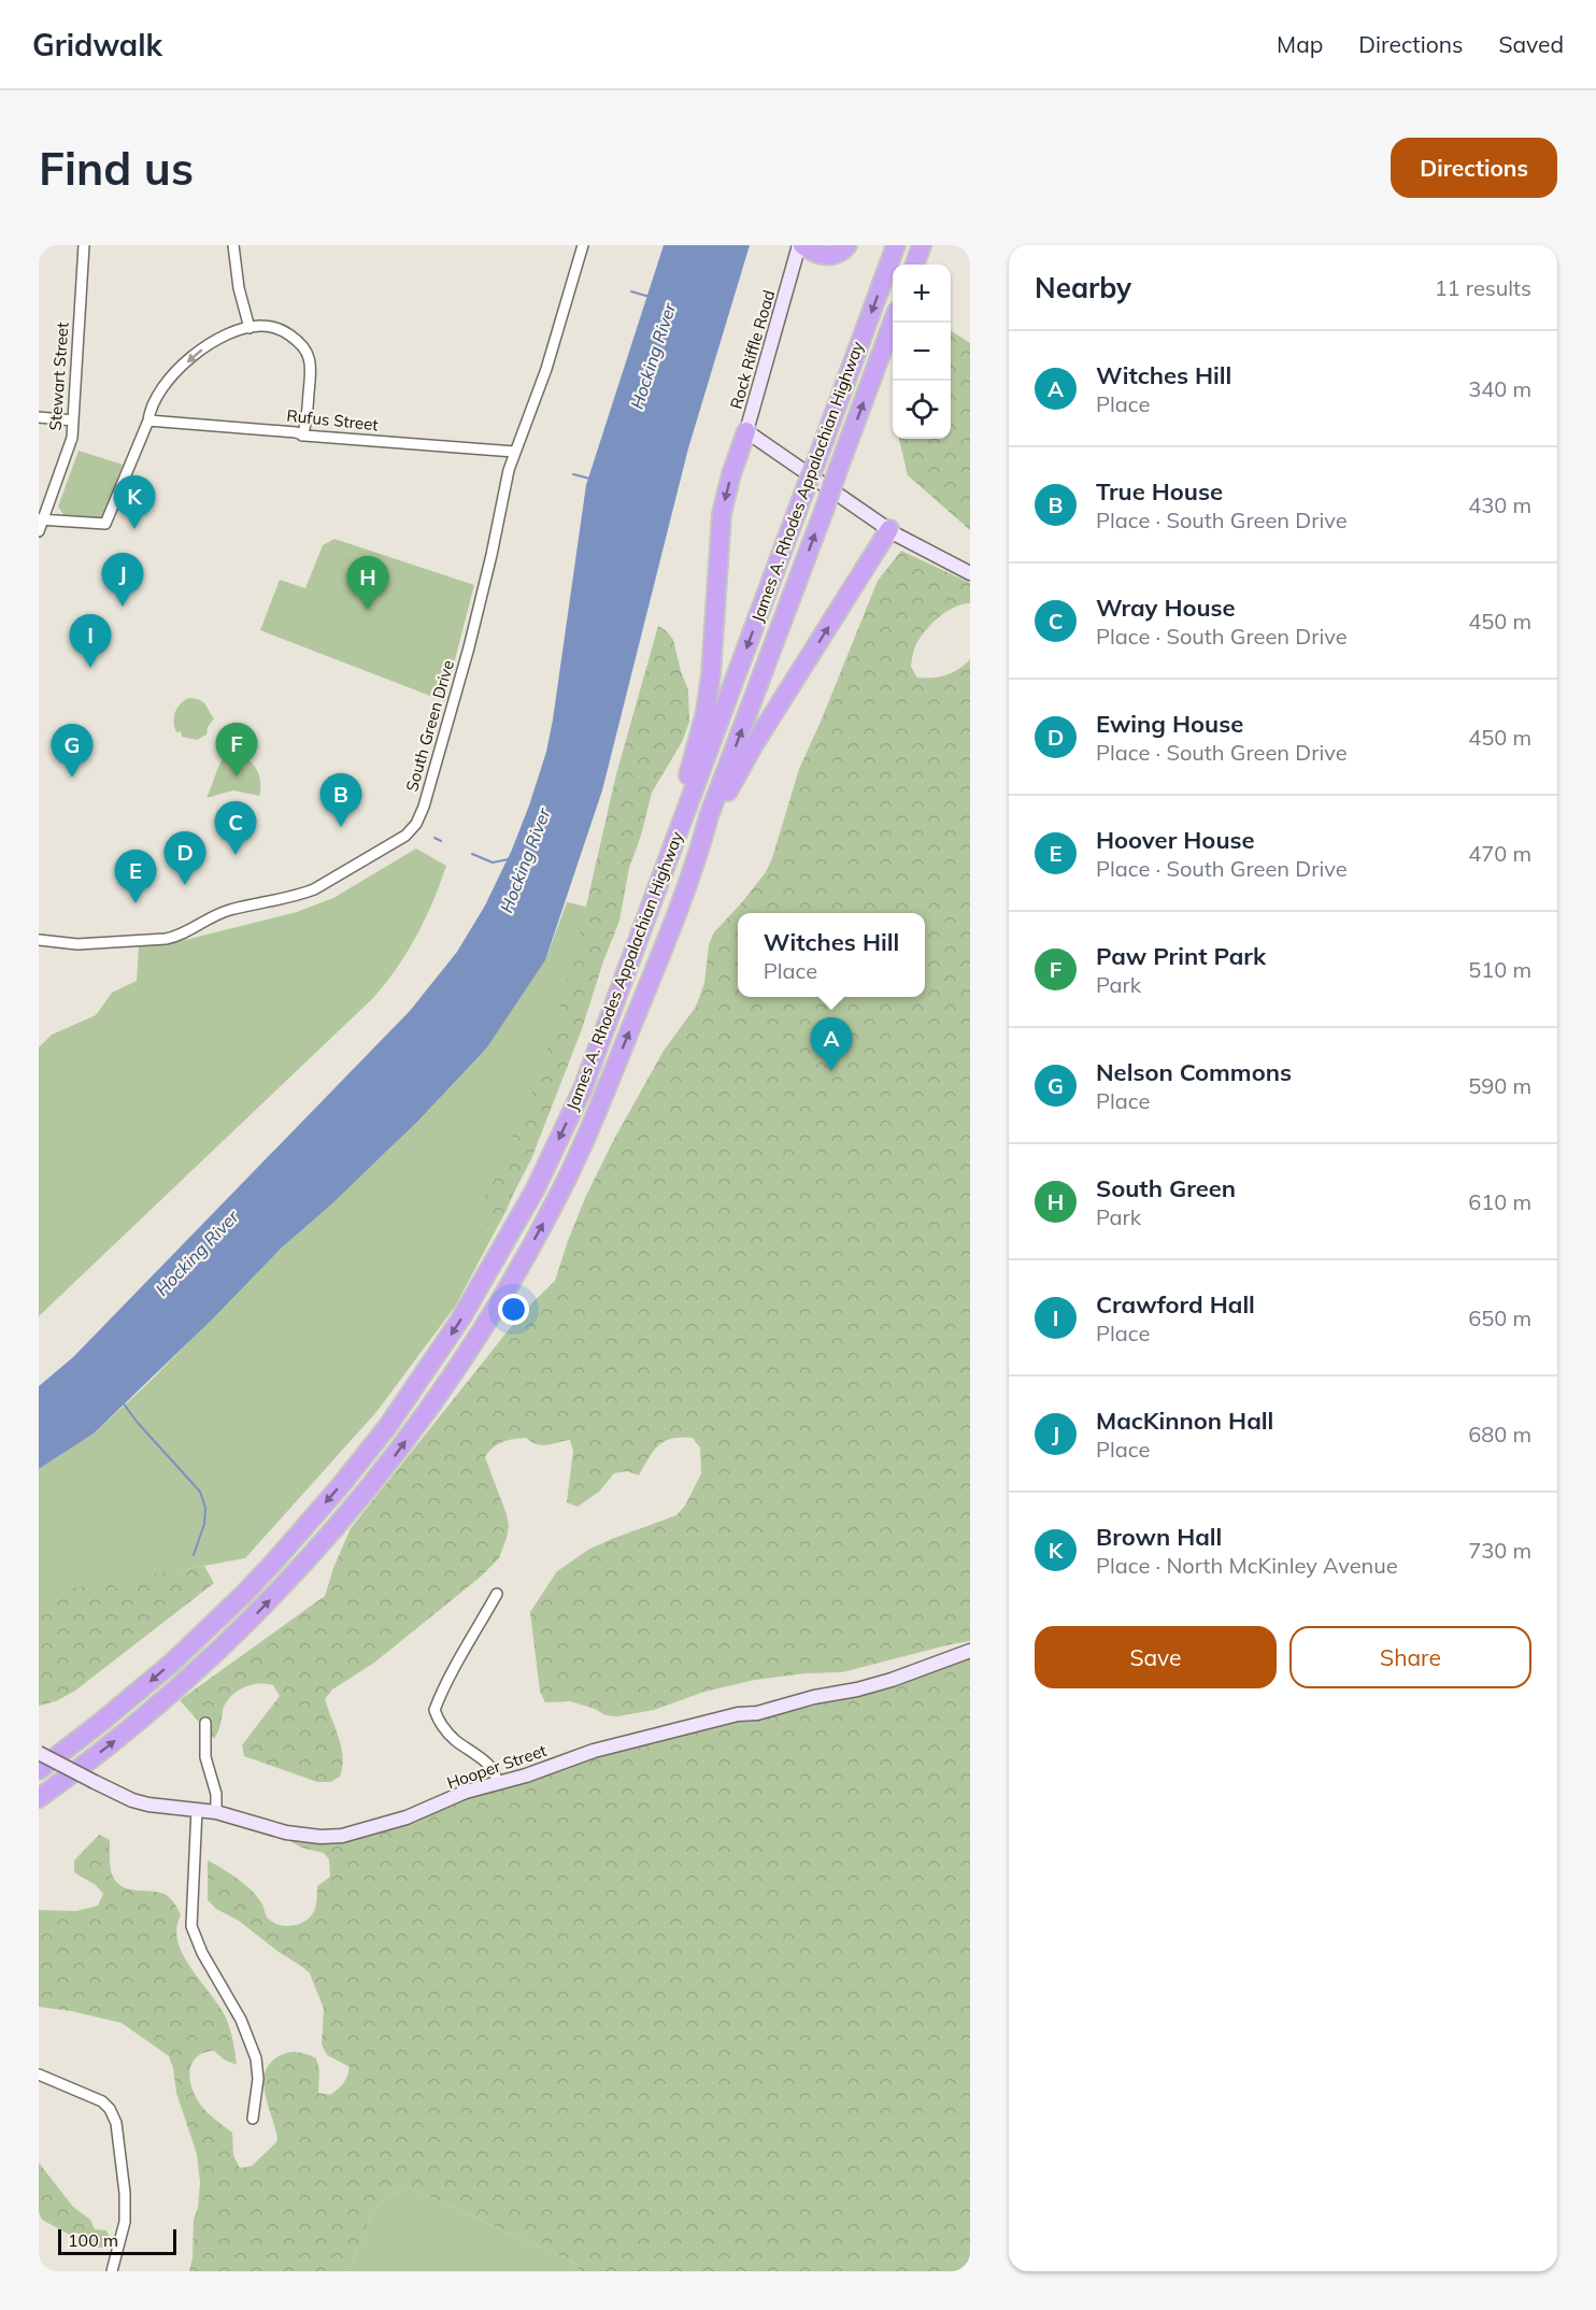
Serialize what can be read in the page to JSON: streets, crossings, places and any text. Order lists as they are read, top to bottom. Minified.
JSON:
{"streets":{"highway":["James A. Rhodes Appalachian Highway"],"street":["Rock Riffle Road","Stewart Street","Rufus Street","South Green Drive","Hooper Street"]},"crossings":[["Rufus Street","South Green Drive"]],"water":["Hocking River"],"scale_bar":"100 m","page":{"header":"Gridwalk","nav":["Map","Directions","Saved"],"buttons":["Directions",["Save","Share"]],"title":"Find us","heading":["Nearby","11 results"],"map_buttons":["+","−"],"list":[{"mark":"A","name":"Witches Hill","note":"Place","value":"340 m"},{"mark":"B","name":"True House","note":"Place · South Green Drive","value":"430 m"},{"mark":"C","name":"Wray House","note":"Place · South Green Drive","value":"450 m"},{"mark":"D","name":"Ewing House","note":"Place · South Green Drive","value":"450 m"},{"mark":"E","name":"Hoover House","note":"Place · South Green Drive","value":"470 m"},{"mark":"F","name":"Paw Print Park","note":"Park","value":"510 m"},{"mark":"G","name":"Nelson Commons","note":"Place","value":"590 m"},{"mark":"H","name":"South Green","note":"Park","value":"610 m"},{"mark":"I","name":"Crawford Hall","note":"Place","value":"650 m"},{"mark":"J","name":"MacKinnon Hall","note":"Place","value":"680 m"},{"mark":"K","name":"Brown Hall","note":"Place · North McKinley Avenue","value":"730 m"}],"pins":["K","J","H","I","F","G","B","C","D","E","A"],"popup":["Witches Hill","Place"],"scale":"100 m"}}
